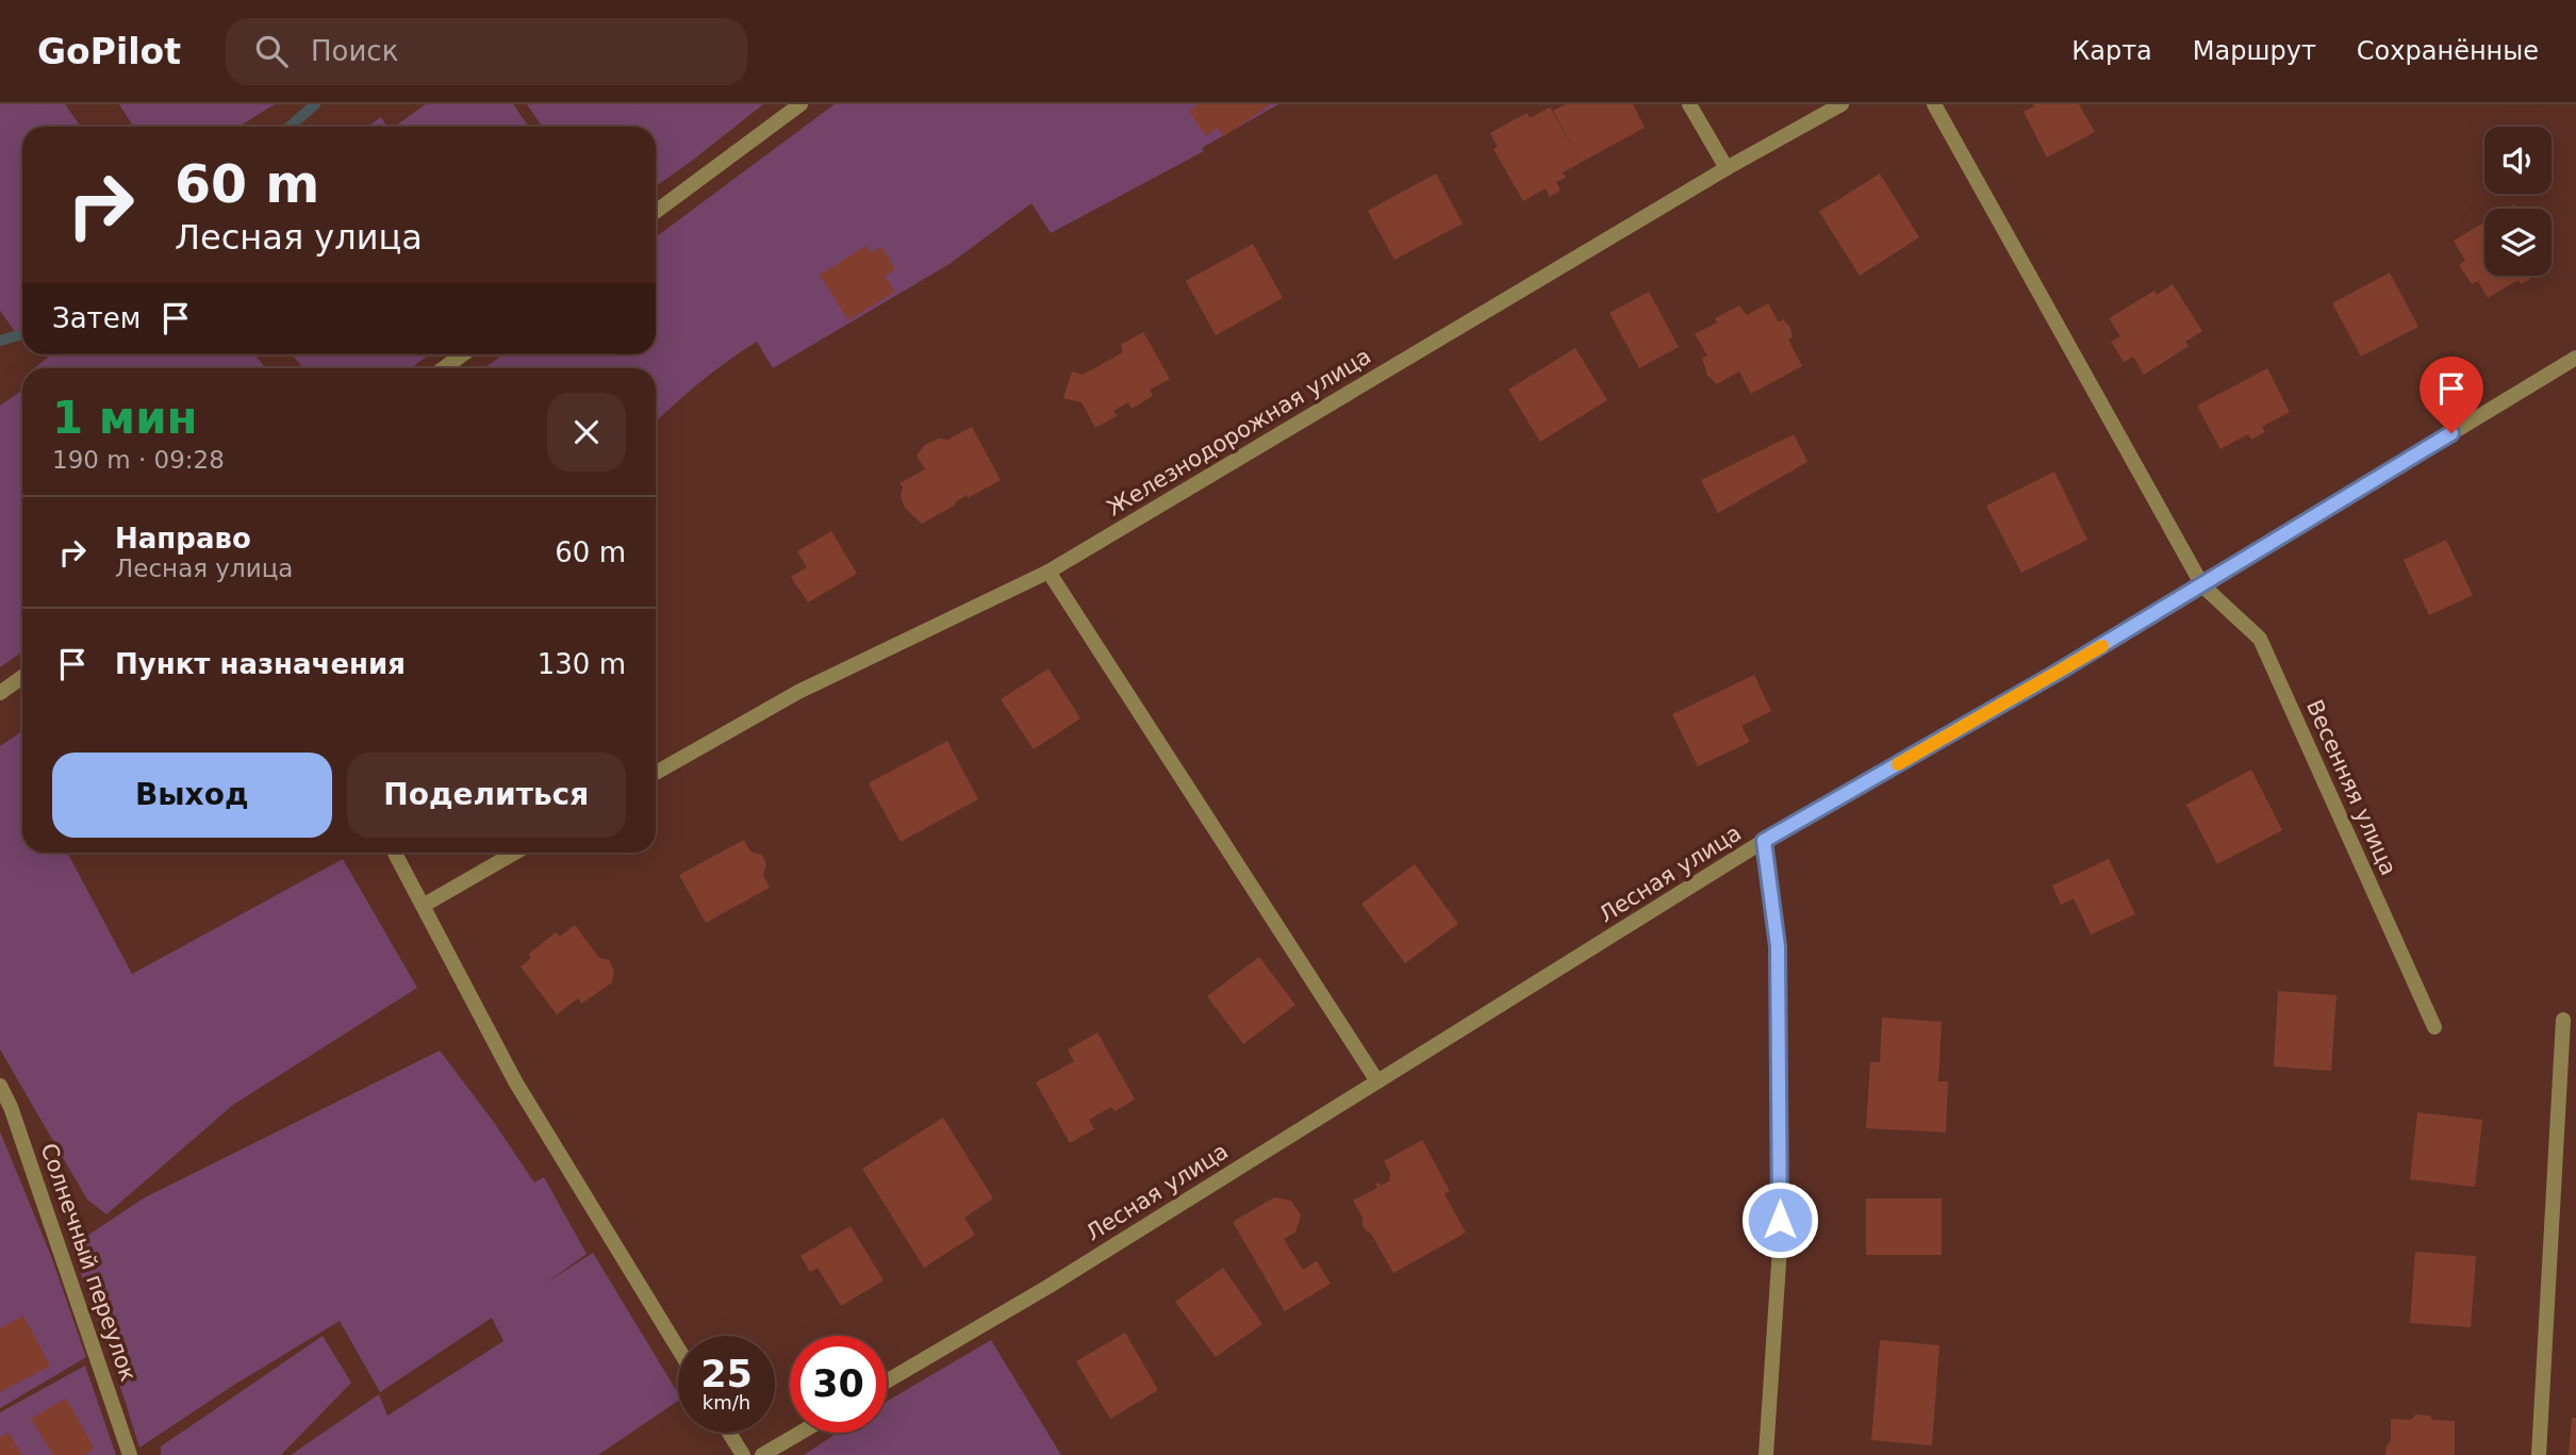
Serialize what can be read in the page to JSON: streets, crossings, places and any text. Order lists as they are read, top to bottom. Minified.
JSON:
{"streets":{"street":["Железнодорожная улица","Весенняя улица","Лесная улица","Солнечный переулок"]},"crossings":[["Весенняя улица","Лесная улица"]],"page":{"header":"GoPilot","search":"Поиск","nav":["Карта","Маршрут","Сохранённые"],"turn":["60 m","Лесная улица"],"then":"Затем","heading":["1 мин","190 m · 09:28"],"list":[{"name":"Направо","note":"Лесная улица","value":"60 m"},{"name":"Пункт назначения","value":"130 m"}],"buttons":["Выход","Поделиться"],"speed":"25 km/h","limit":"30"}}
